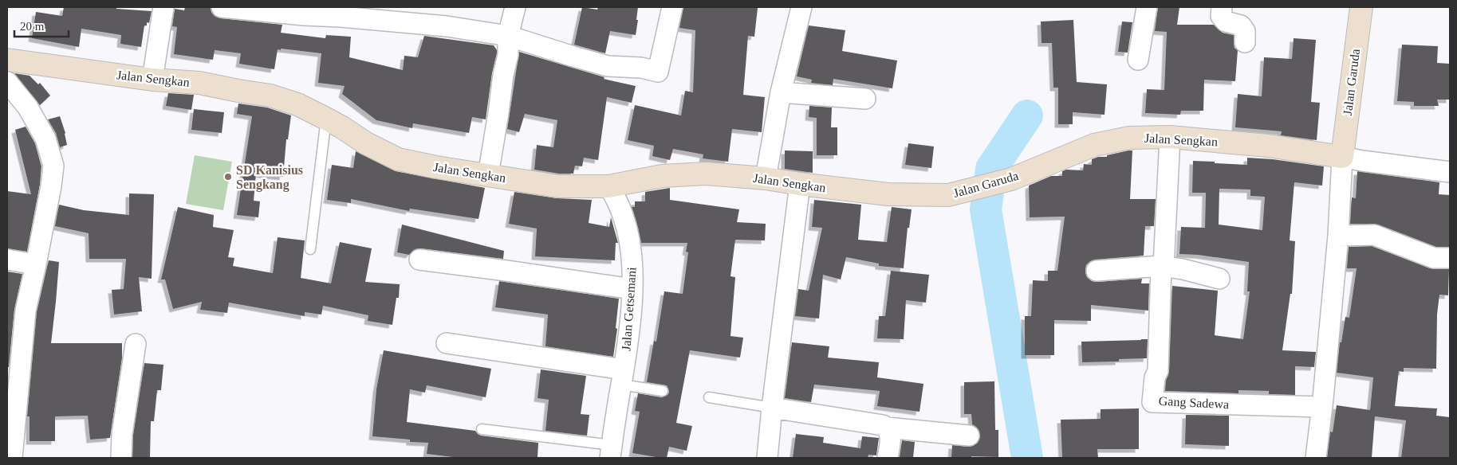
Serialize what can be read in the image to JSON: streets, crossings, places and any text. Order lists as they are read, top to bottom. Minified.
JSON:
{"streets":{"main road":["Jalan Sengkan","Jalan Garuda"],"street":["Jalan Getsemani","Gang Sadewa"]},"crossings":[["Jalan Sengkan","Jalan Garuda"],["Jalan Sengkan","Jalan Getsemani"],["Jalan Sengkan","Gang Sadewa"]],"places":["SD Kanisius Sengkang"],"scale_bar":"20 m"}
